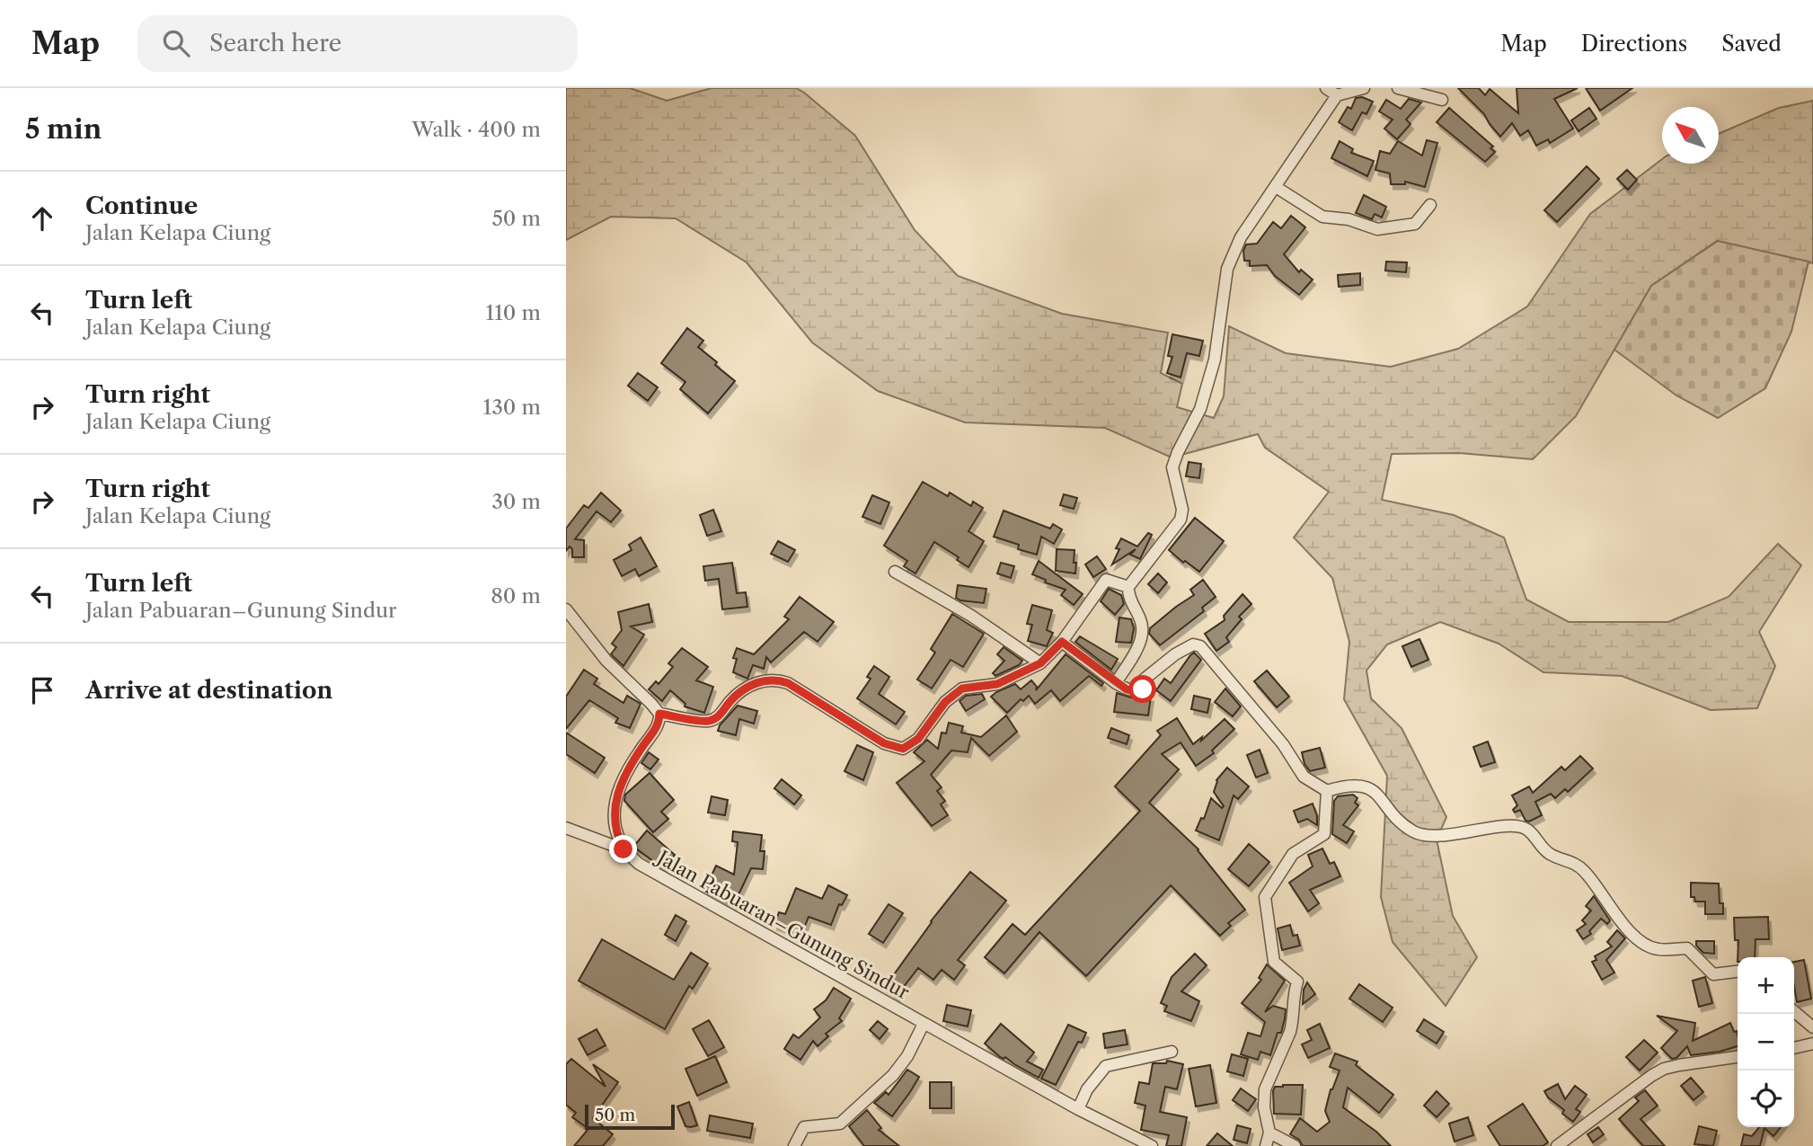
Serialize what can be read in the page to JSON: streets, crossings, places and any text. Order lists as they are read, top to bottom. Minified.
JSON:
{"streets":{"street":["Jalan Pabuaran–Gunung Sindur"]},"scale_bar":"50 m","north":"top left","page":{"header":"Map","search":"Search here","nav":["Map","Directions","Saved"],"heading":["5 min","Walk · 400 m"],"list":[["Continue","Jalan Kelapa Ciung","50 m"],["Turn left","Jalan Kelapa Ciung","110 m"],["Turn right","Jalan Kelapa Ciung","130 m"],["Turn right","Jalan Kelapa Ciung","30 m"],["Turn left","Jalan Pabuaran–Gunung Sindur","80 m"],"Arrive at destination"],"map_buttons":["+","−"],"scale":"50 m"}}
